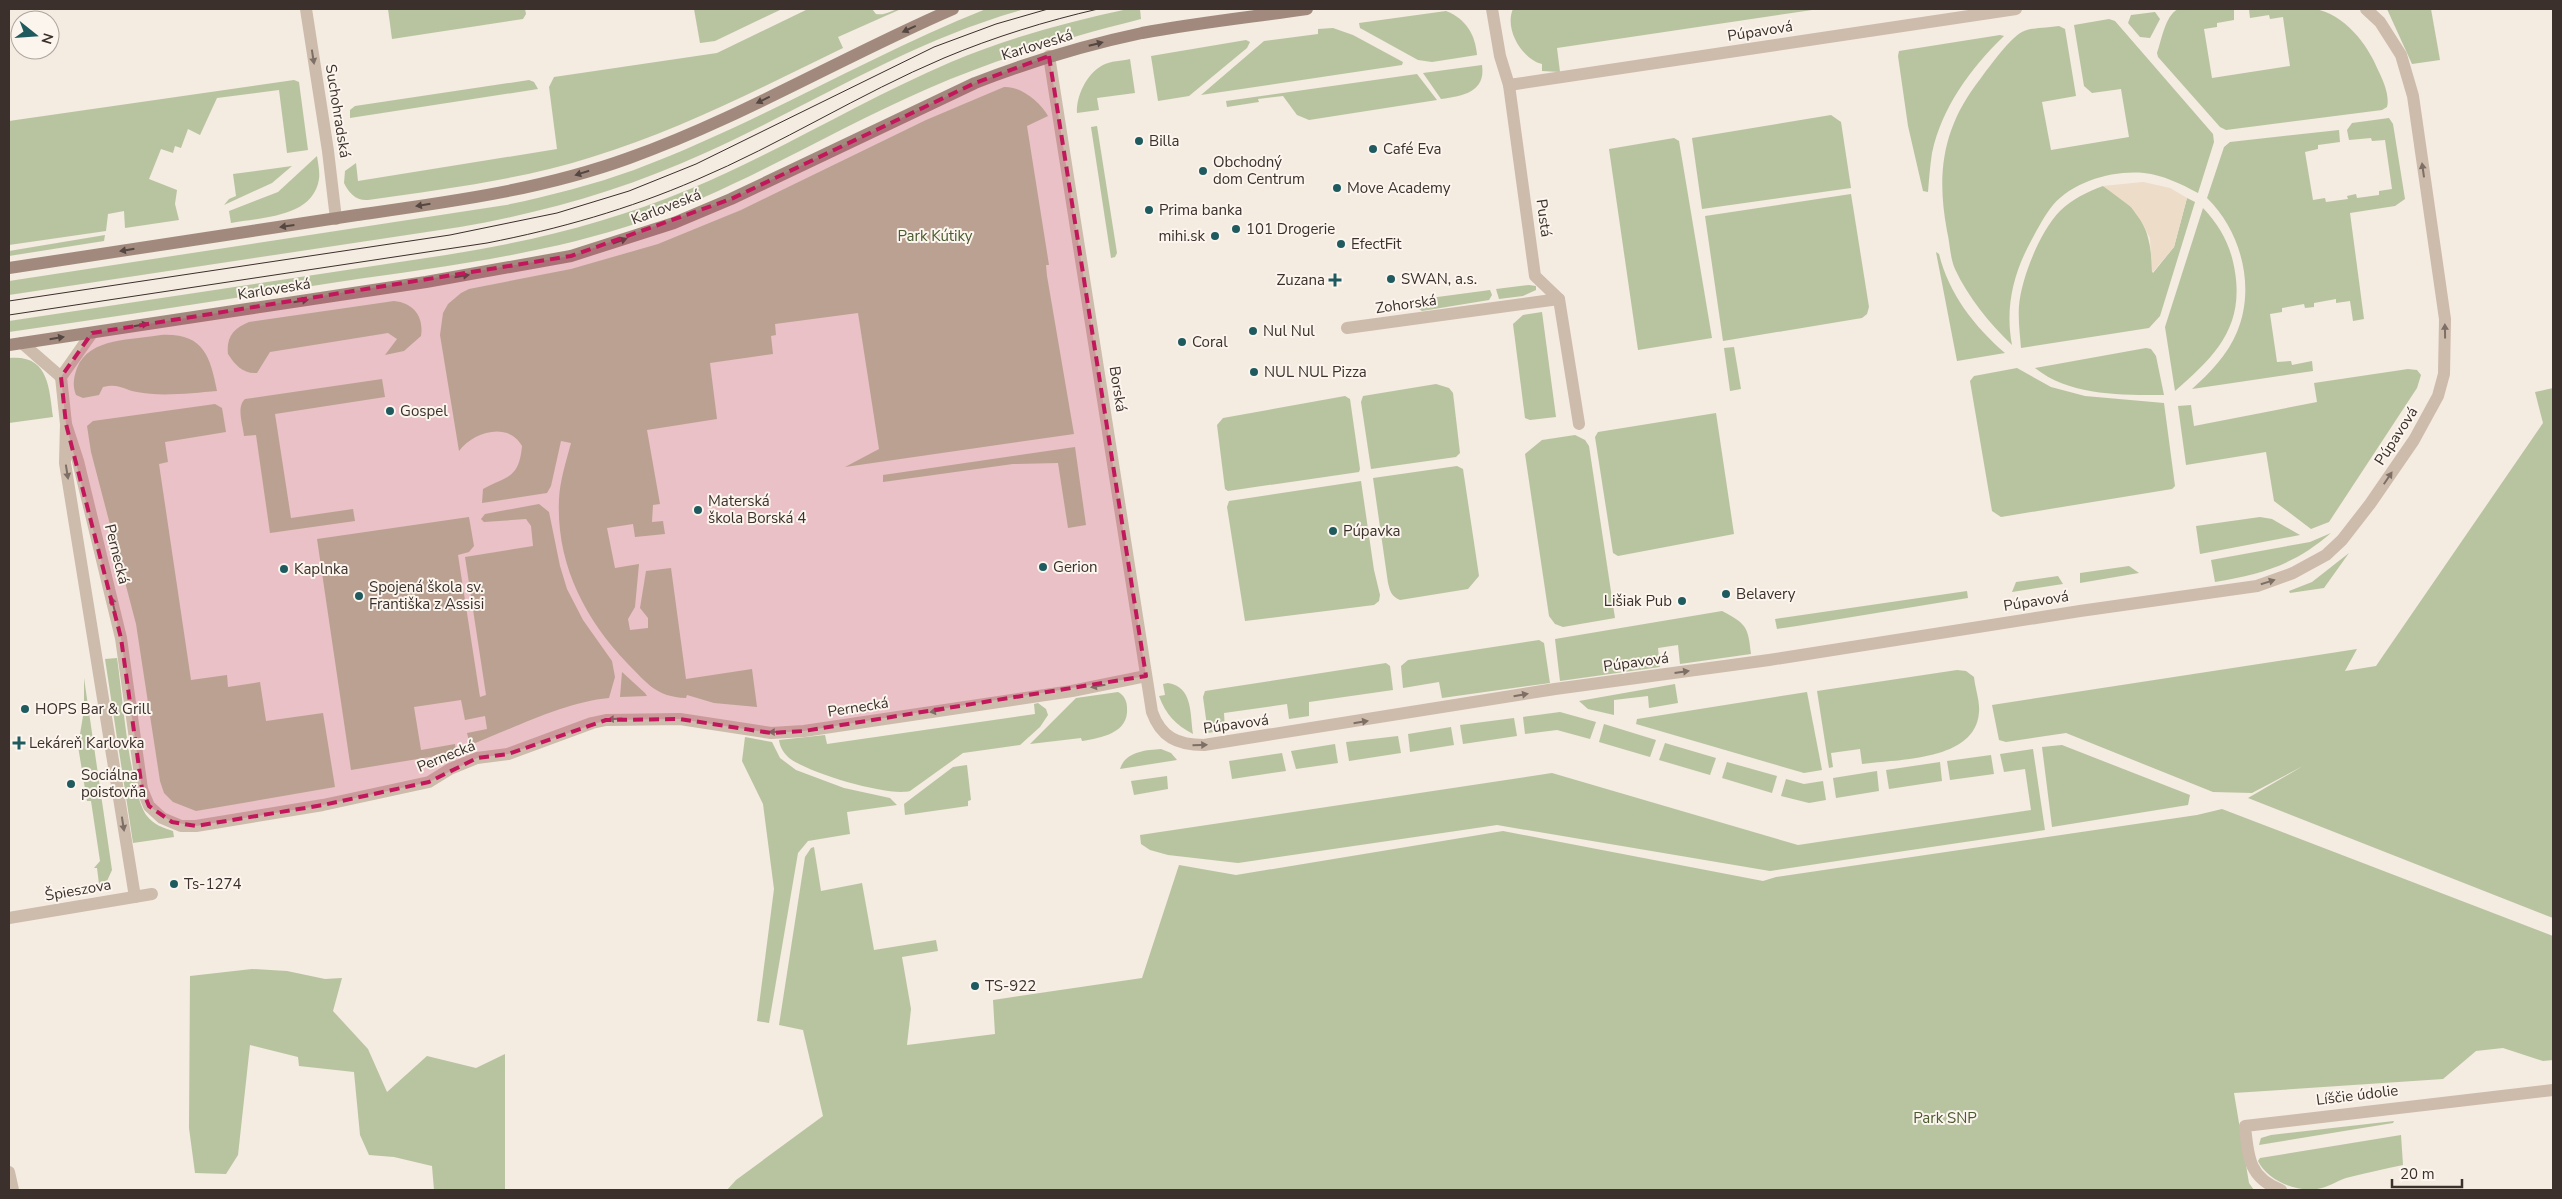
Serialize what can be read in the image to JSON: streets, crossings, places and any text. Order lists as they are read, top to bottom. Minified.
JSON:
{"streets":{"main road":["Karloveská"],"street":["Púpavová","Suchohradská","Pustá","Zohorská","Borská","Pernecká","Špieszova","Líščie údolie"]},"crossings":[["Púpavová","Pustá"],["Púpavová","Borská"],["Karloveská","Borská"],["Pustá","Zohorská"],["Borská","Pernecká"],["Pernecká","Špieszova"]],"one_way":["Suchohradská"],"parks":["Park Kútiky","Park SNP"],"places":{"other":["Billa","Café Eva","Obchodný dom Centrum","Move Academy","Prima banka","101 Drogerie","mihi.sk","EfectFit","SWAN, a.s.","Nul Nul","Coral","NUL NUL Pizza","Gospel","Materská škola Borská 4","Púpavka","Gerion","Kaplnka","Belavery","Spojená škola sv. Františka z Assisi","Lišiak Pub","HOPS Bar & Grill","Sociálna poisťovňa","Ts-1274","TS-922"],"health":["Zuzana","Lekáreň Karlovka"]},"scale_bar":"20 m","north":"right"}
